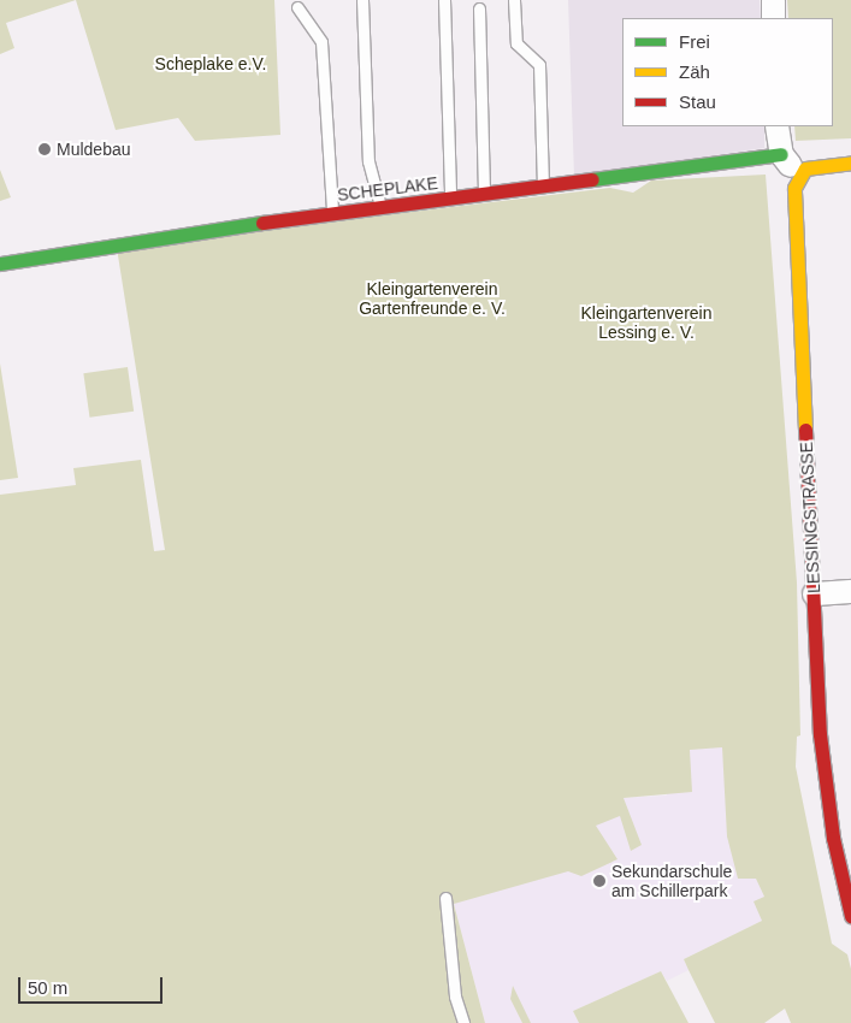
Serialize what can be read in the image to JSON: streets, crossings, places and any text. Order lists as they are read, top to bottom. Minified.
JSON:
{"streets":{"street":["SCHEPLAKE","LESSINGSTRASSE"]},"parks":["Scheplake e.V.","Kleingartenverein Gartenfreunde e. V.","Kleingartenverein Lessing e. V."],"places":["Muldebau","Sekundarschule am Schillerpark"],"legend":["Frei","Zäh","Stau"],"scale_bar":"50 m"}
